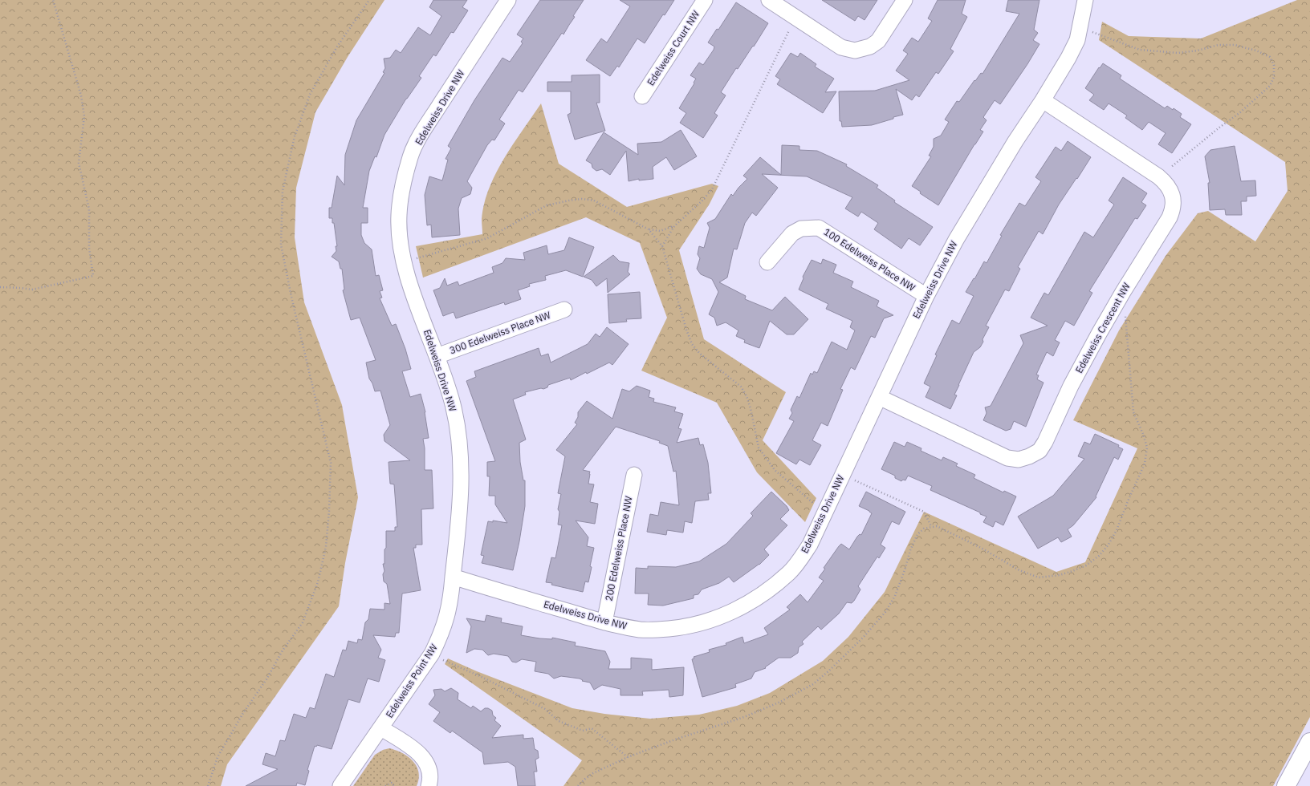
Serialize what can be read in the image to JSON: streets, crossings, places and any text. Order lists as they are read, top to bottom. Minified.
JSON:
{"streets":{"street":["Edelweiss Court NW","Edelweiss Drive NW","100 Edelweiss Place NW","Edelweiss Crescent NW","300 Edelweiss Place NW","200 Edelweiss Place NW","Edelweiss Point NW"]},"crossings":[["Edelweiss Drive NW","100 Edelweiss Place NW"],["Edelweiss Drive NW","Edelweiss Crescent NW"],["Edelweiss Drive NW","300 Edelweiss Place NW"],["Edelweiss Drive NW","200 Edelweiss Place NW"],["Edelweiss Drive NW","Edelweiss Point NW"]]}
